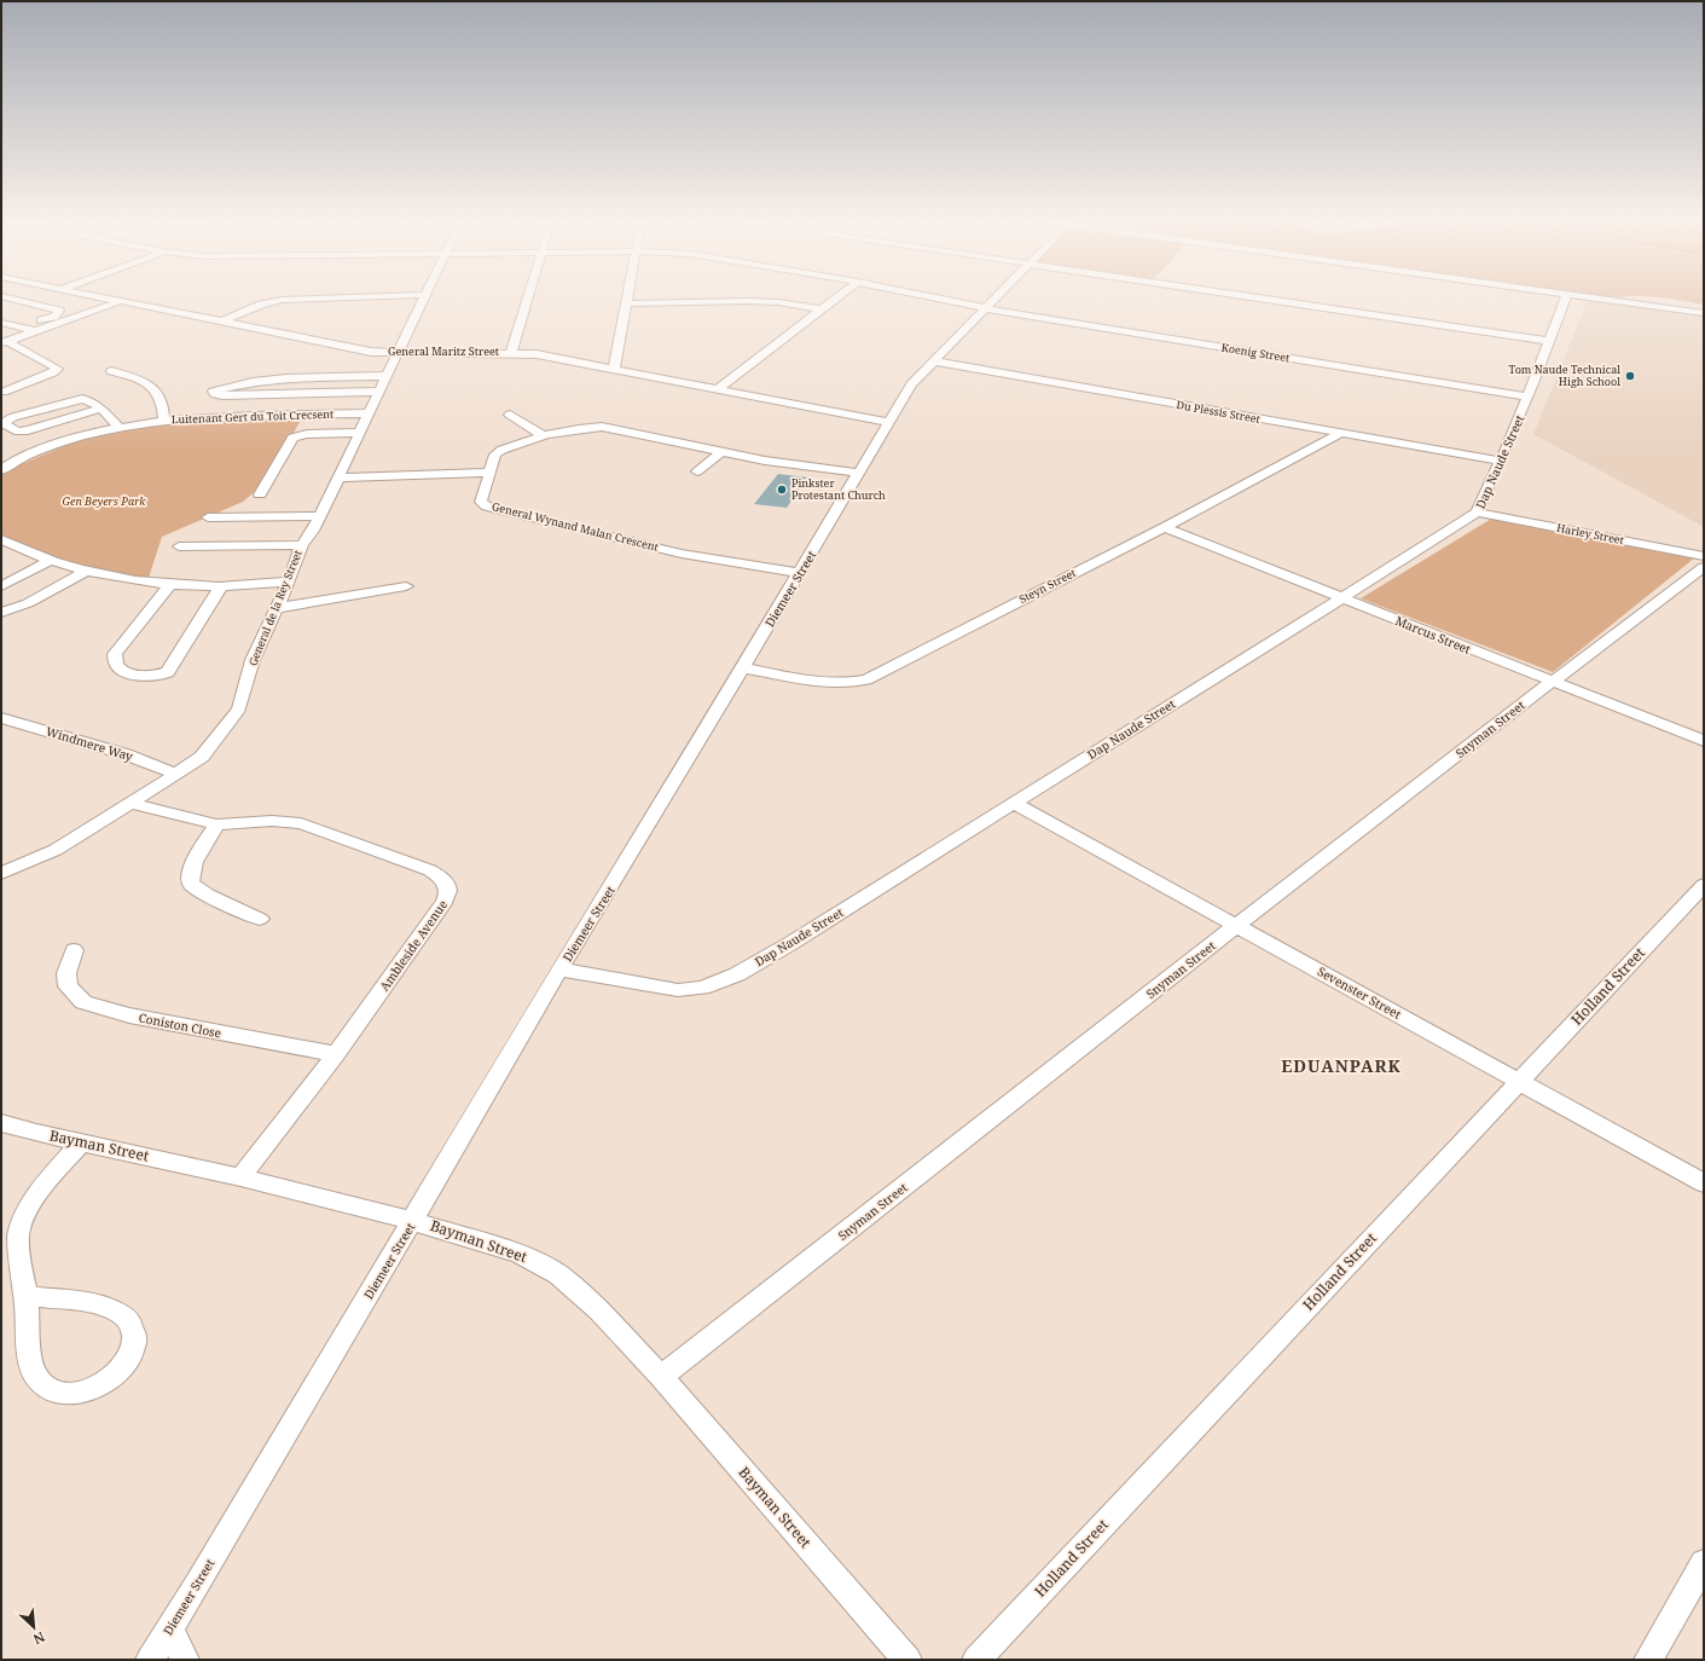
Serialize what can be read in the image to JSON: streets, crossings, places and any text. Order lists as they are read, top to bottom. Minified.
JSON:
{"streets":{"street":["General Maritz Street","Koenig Street","Du Plessis Street","Luitenant Gert du Toit Crecsent","Dap Naude Street","General Wynand Malan Crescent","Harley Street","Steyn Street","Diemeer Street","General de la Rey Street","Marcus Street","Snyman Street","Windmere Way","Ambleside Avenue","Holland Street","Sevenster Street","Coniston Close","Bayman Street"]},"crossings":[["General Maritz Street","Diemeer Street"],["General Maritz Street","General de la Rey Street"],["Koenig Street","Dap Naude Street"],["Koenig Street","Diemeer Street"],["Du Plessis Street","Dap Naude Street"],["Du Plessis Street","Steyn Street"],["Du Plessis Street","Diemeer Street"],["Luitenant Gert du Toit Crecsent","General de la Rey Street"],["Dap Naude Street","Harley Street"],["Dap Naude Street","Diemeer Street"],["Dap Naude Street","Marcus Street"],["Dap Naude Street","Sevenster Street"],["General Wynand Malan Crescent","Diemeer Street"],["Steyn Street","Diemeer Street"],["Steyn Street","Marcus Street"],["Diemeer Street","Bayman Street"],["General de la Rey Street","Windmere Way"],["General de la Rey Street","Ambleside Avenue"],["Marcus Street","Snyman Street"],["Snyman Street","Sevenster Street"],["Snyman Street","Bayman Street"],["Ambleside Avenue","Coniston Close"],["Ambleside Avenue","Bayman Street"],["Holland Street","Sevenster Street"]],"districts":["EDUANPARK"],"parks":["Gen Beyers Park"],"places":["Tom Naude Technical High School","Pinkster Protestant Church"],"north":"bottom right"}
